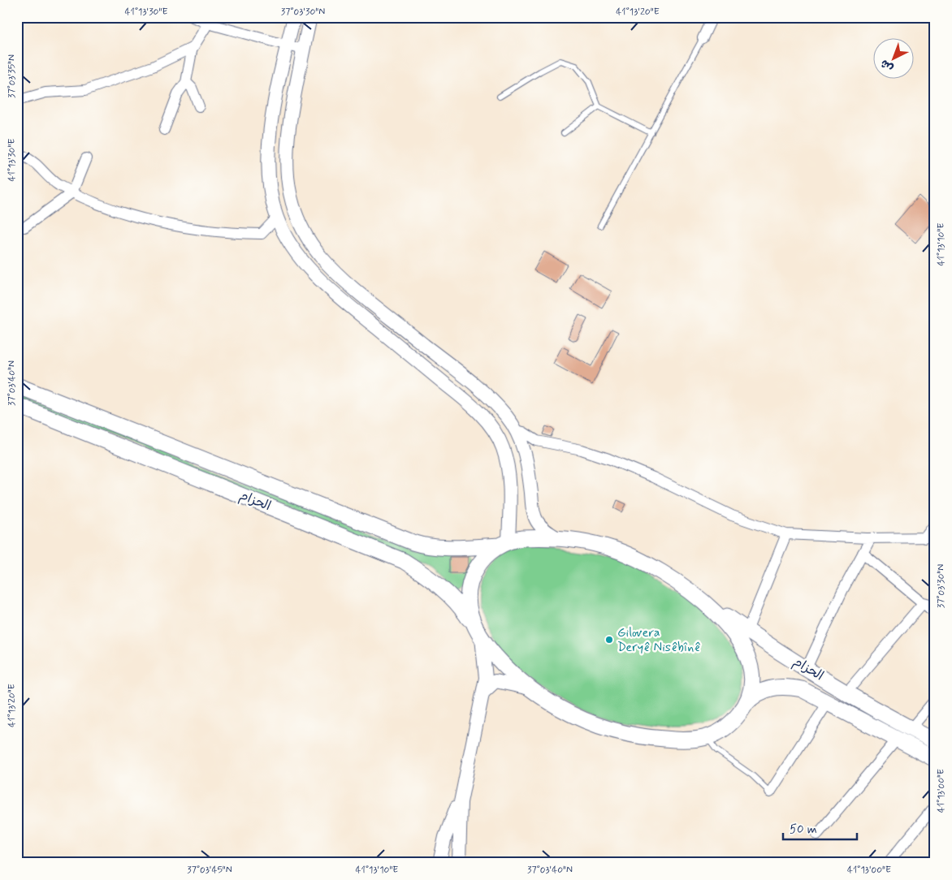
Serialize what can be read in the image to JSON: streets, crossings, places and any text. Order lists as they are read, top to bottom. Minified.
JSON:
{"streets":{"main road":["الحزام"]},"places":["Gilovera Deryê Nisêbînê"],"scale_bar":"50 m","north":"bottom left","coordinates":["41°13'30\"E","37°03'30\"N","41°13'20\"E","37°03'35\"N","41°13'10\"E","37°03'40\"N","41°13'00\"E","37°03'45\"N"]}
